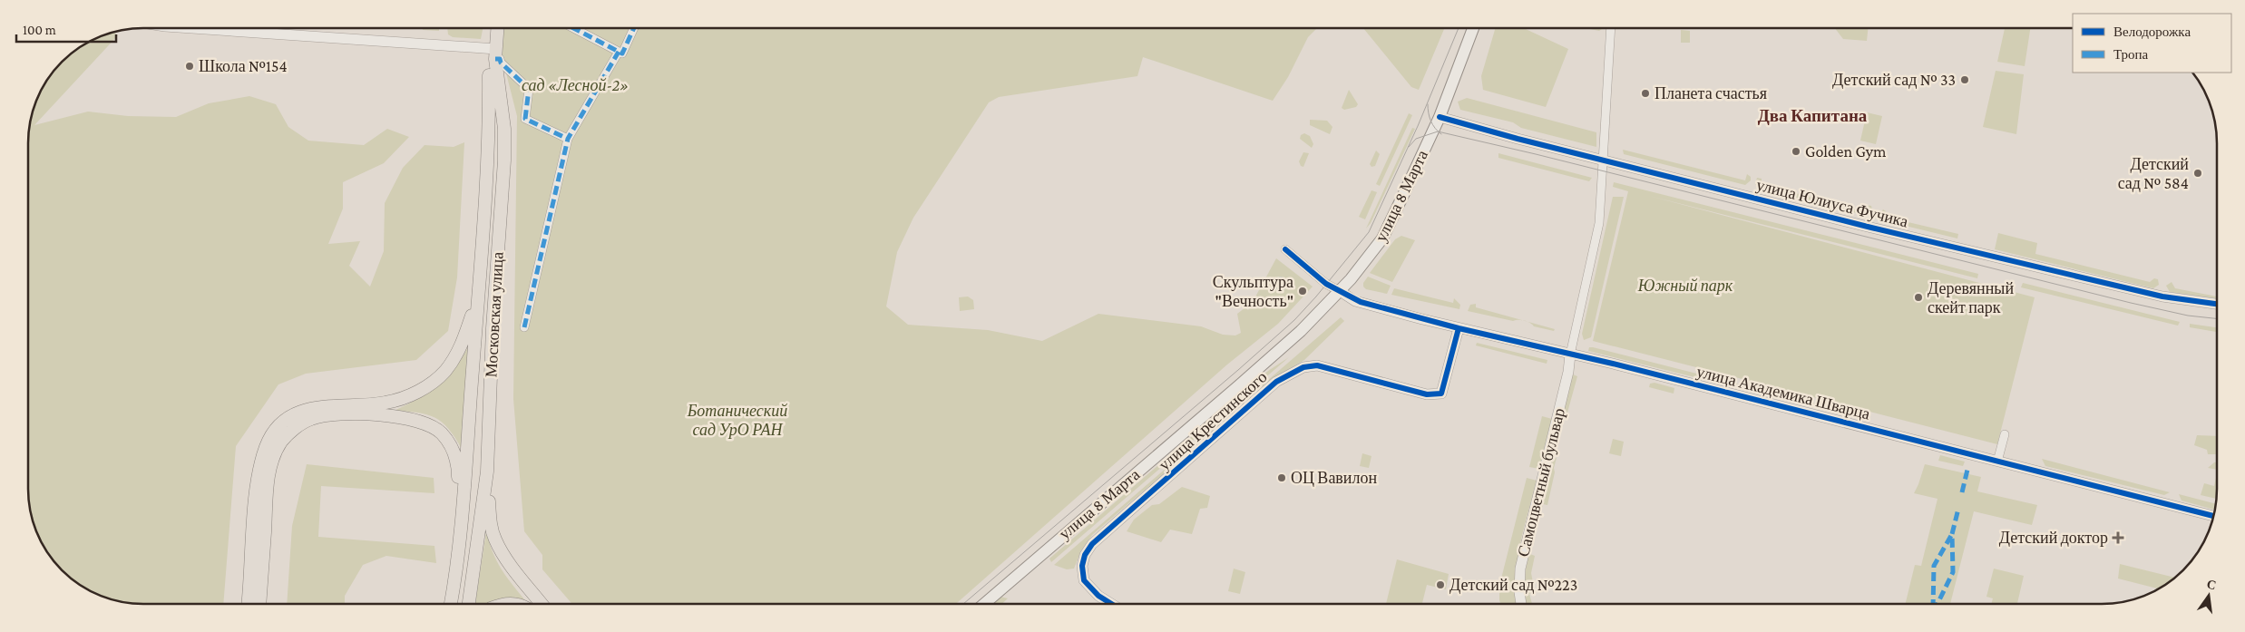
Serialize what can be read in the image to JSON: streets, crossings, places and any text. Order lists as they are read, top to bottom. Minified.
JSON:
{"streets":{"main road":["улица 8 Марта","Московская улица"],"street":["улица Юлиуса Фучика","улица Академика Шварца","улица Крестинского","Самоцветный бульвар"]},"crossings":[["улица 8 Марта","улица Юлиуса Фучика"],["улица 8 Марта","улица Академика Шварца"],["улица Академика Шварца","улица Крестинского"],["улица Академика Шварца","Самоцветный бульвар"]],"districts":["Два Капитана"],"parks":["сад «Лесной-2»","Южный парк","Ботанический сад УрО РАН"],"places":{"other":["Школа №154","Детский сад № 33","Планета счастья","Golden Gym","Детский сад № 584","Скульптура \"Вечность\"","Деревянный скейт парк","ОЦ Вавилон","Детский сад №223"],"health":["Детский доктор"]},"legend":["Велодорожка","Тропа"],"scale_bar":"100 m","north":"top"}
